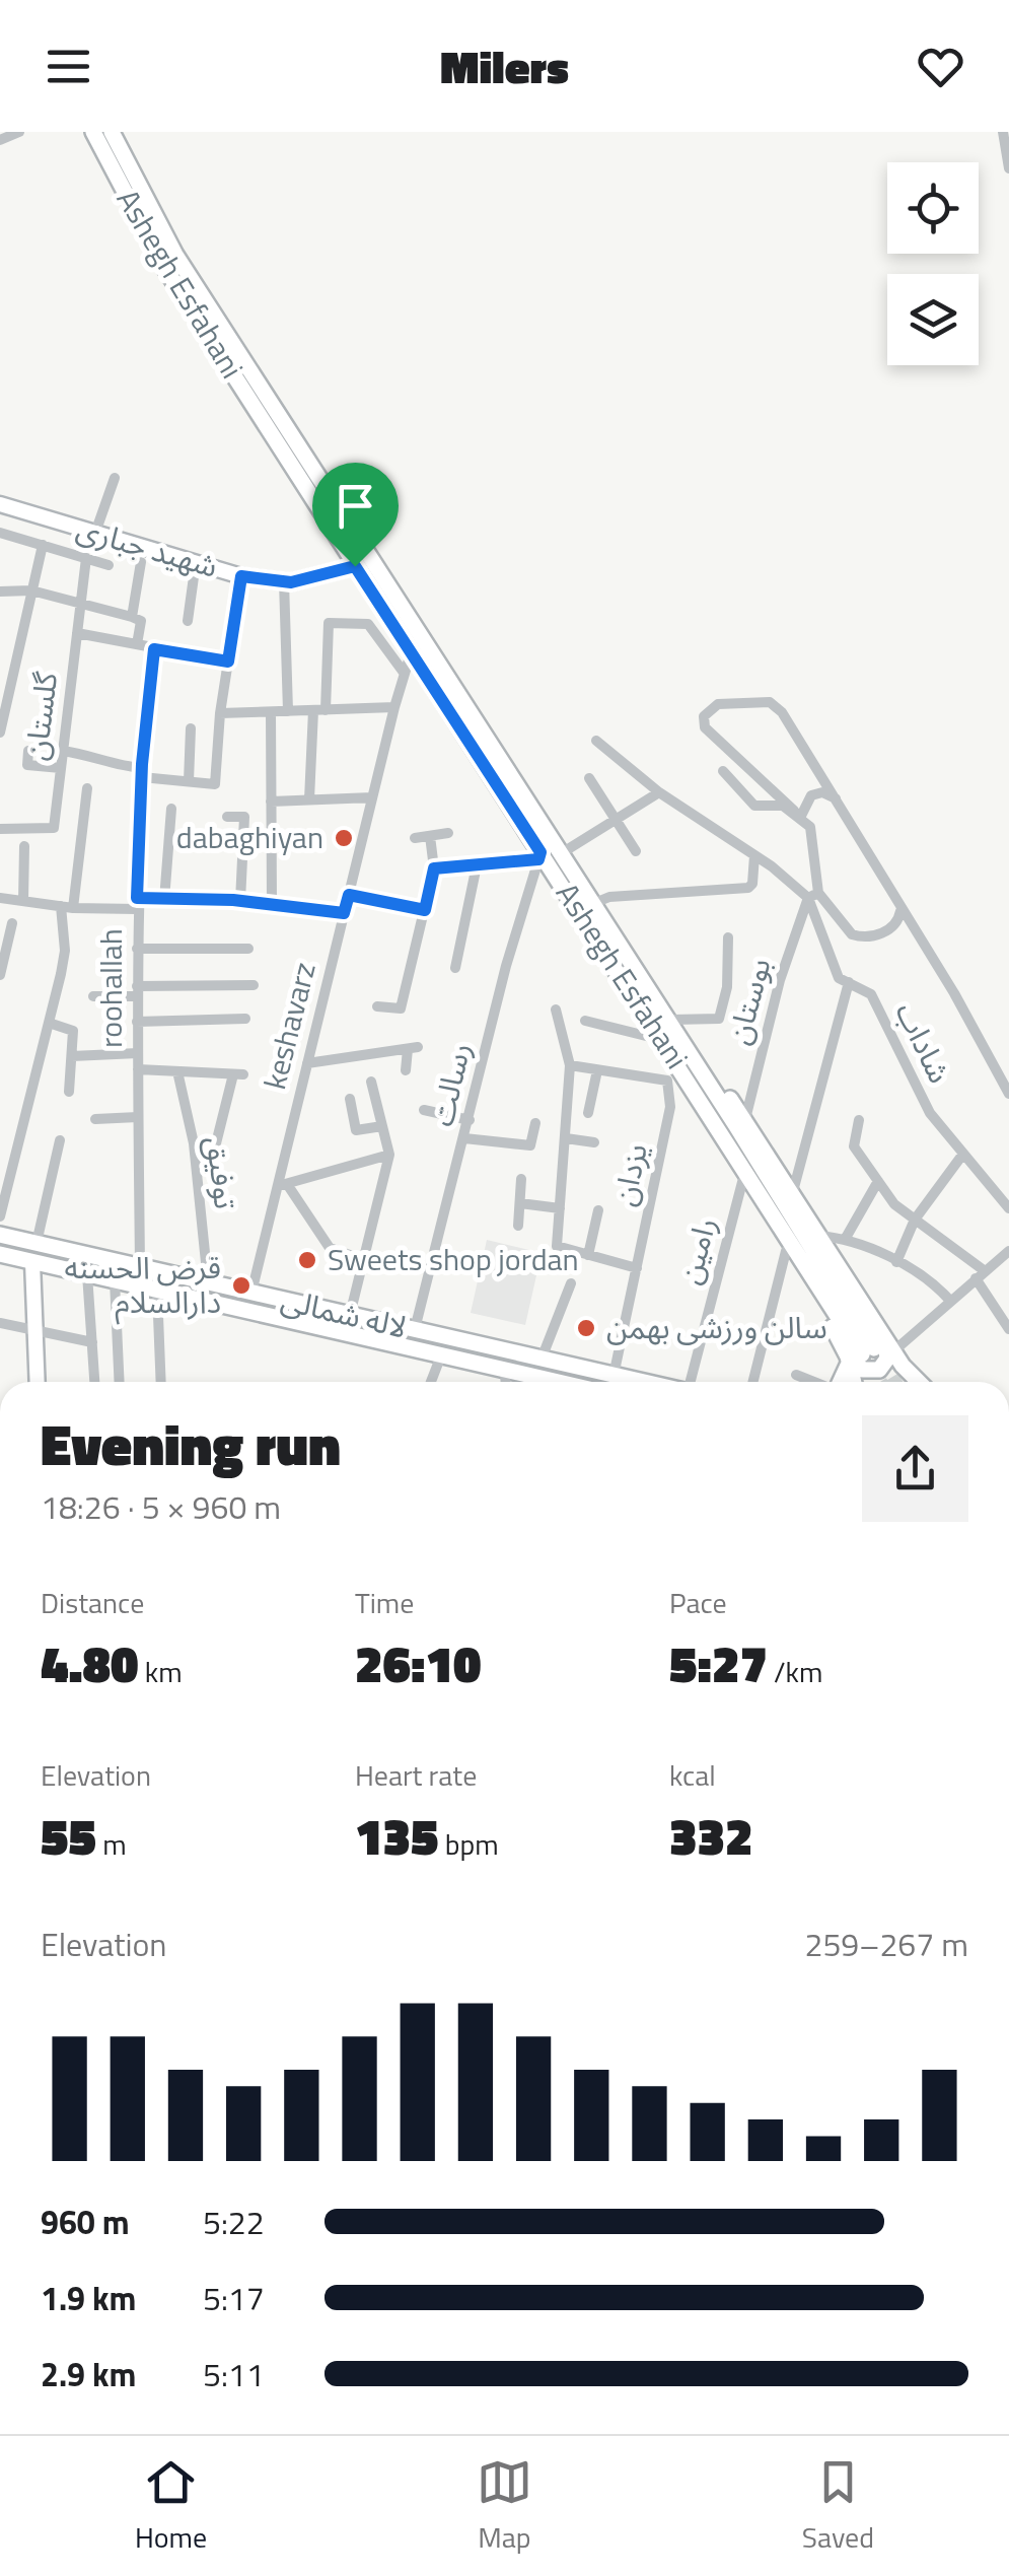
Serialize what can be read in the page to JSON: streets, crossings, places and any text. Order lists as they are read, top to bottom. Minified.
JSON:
{"streets":{"main road":["Ashegh Esfahani","لاله شمالی"],"street":["شهید جباری","گلستان","roohallah","بوستان","keshavarz","شاداب","رسالت","توفیق","یزدان","رامین"]},"crossings":[["Ashegh Esfahani","شهید جباری"],["Ashegh Esfahani","keshavarz"],["Ashegh Esfahani","رسالت"],["شهید جباری","گلستان"],["roohallah","لاله شمالی"],["بوستان","شاداب"],["keshavarz","لاله شمالی"],["رسالت","لاله شمالی"],["توفیق","لاله شمالی"],["یزدان","لاله شمالی"]],"places":["dabaghiyan","Sweets shop jordan","قرض الحسنه دارالسلام","سالن ورزشی بهمن"],"page":{"header":"Milers","heading":["Evening run","18:26 · 5 × 960 m"],"stats":[["Distance","4.80 km"],["Time","26:10"],["Pace","5:27 /km"],["Elevation","55 m"],["Heart rate","135 bpm"],["kcal","332"]],"chart":["Elevation","259–267 m"],"list":[{"name":"960 m","note":"5:22"},{"name":"1.9 km","note":"5:17"},{"name":"2.9 km","note":"5:11"}],"tabs":["Home","Map","Saved"]}}
